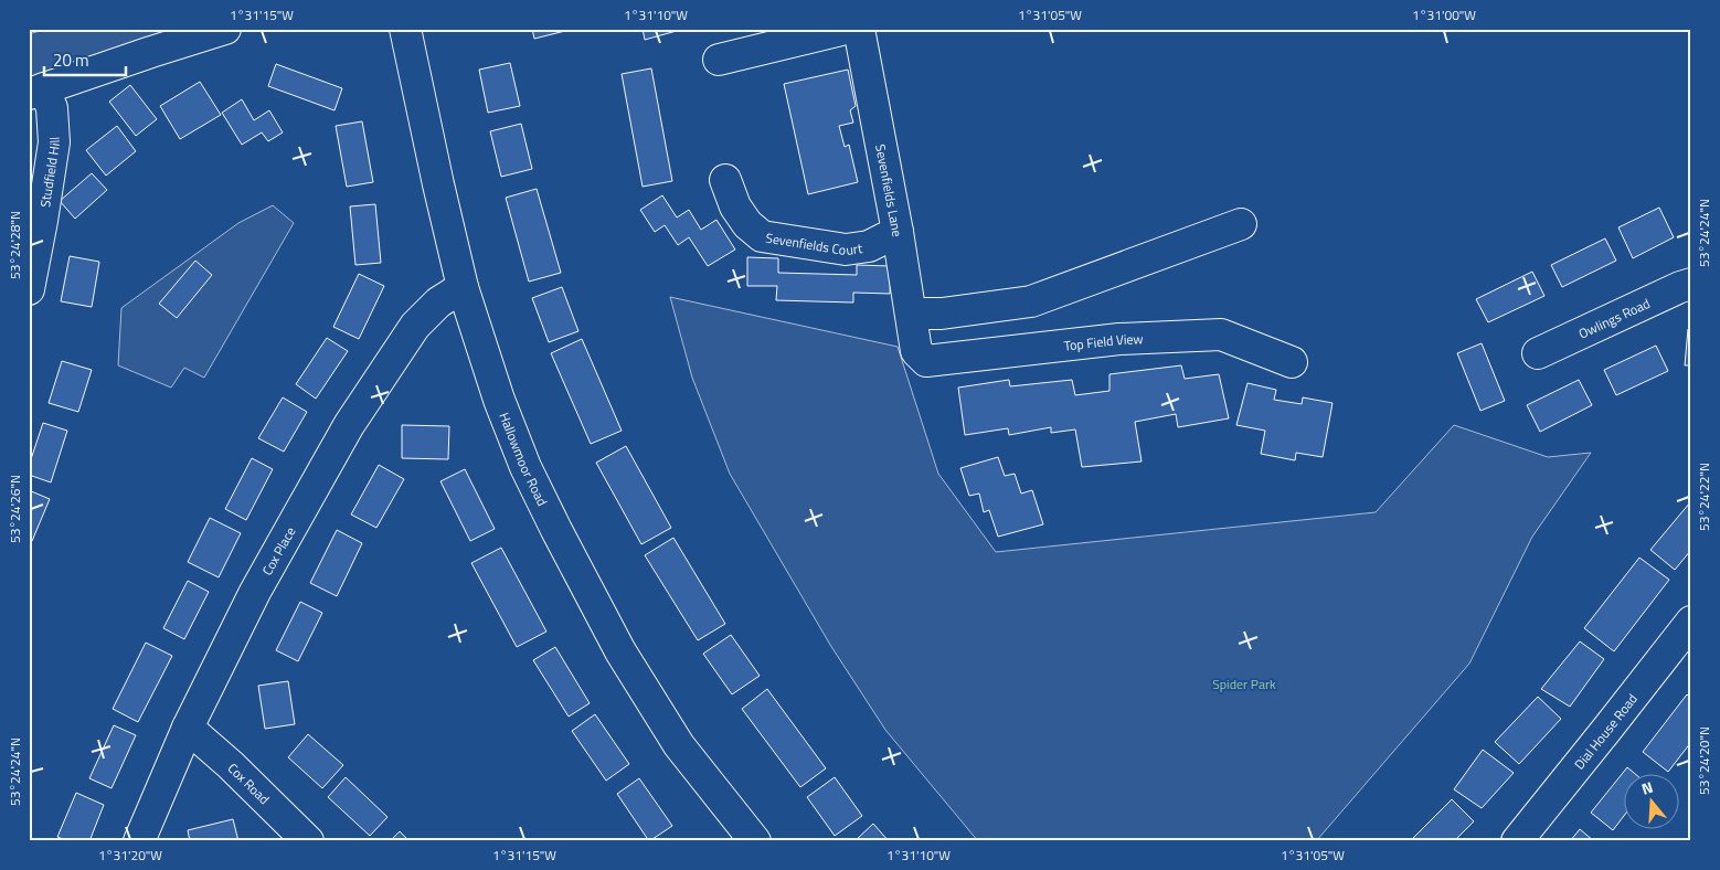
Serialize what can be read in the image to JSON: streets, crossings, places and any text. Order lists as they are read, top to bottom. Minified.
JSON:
{"streets":{"street":["Studfield Hill","Sevenfields Lane","Sevenfields Court","Owlings Road","Top Field View","Hallowmoor Road","Cox Place","Dial House Road","Cox Road"]},"crossings":[["Sevenfields Lane","Sevenfields Court"],["Sevenfields Lane","Top Field View"],["Hallowmoor Road","Cox Place"],["Cox Place","Cox Road"]],"parks":["Spider Park"],"scale_bar":"20 m","north":"top","coordinates":["1°31'15\"W","1°31'10\"W","1°31'05\"W","1°31'00\"W","53°24'24\"N","53°24'28\"N","53°24'22\"N","53°24'26\"N","53°24'20\"N","1°31'20\"W"]}
